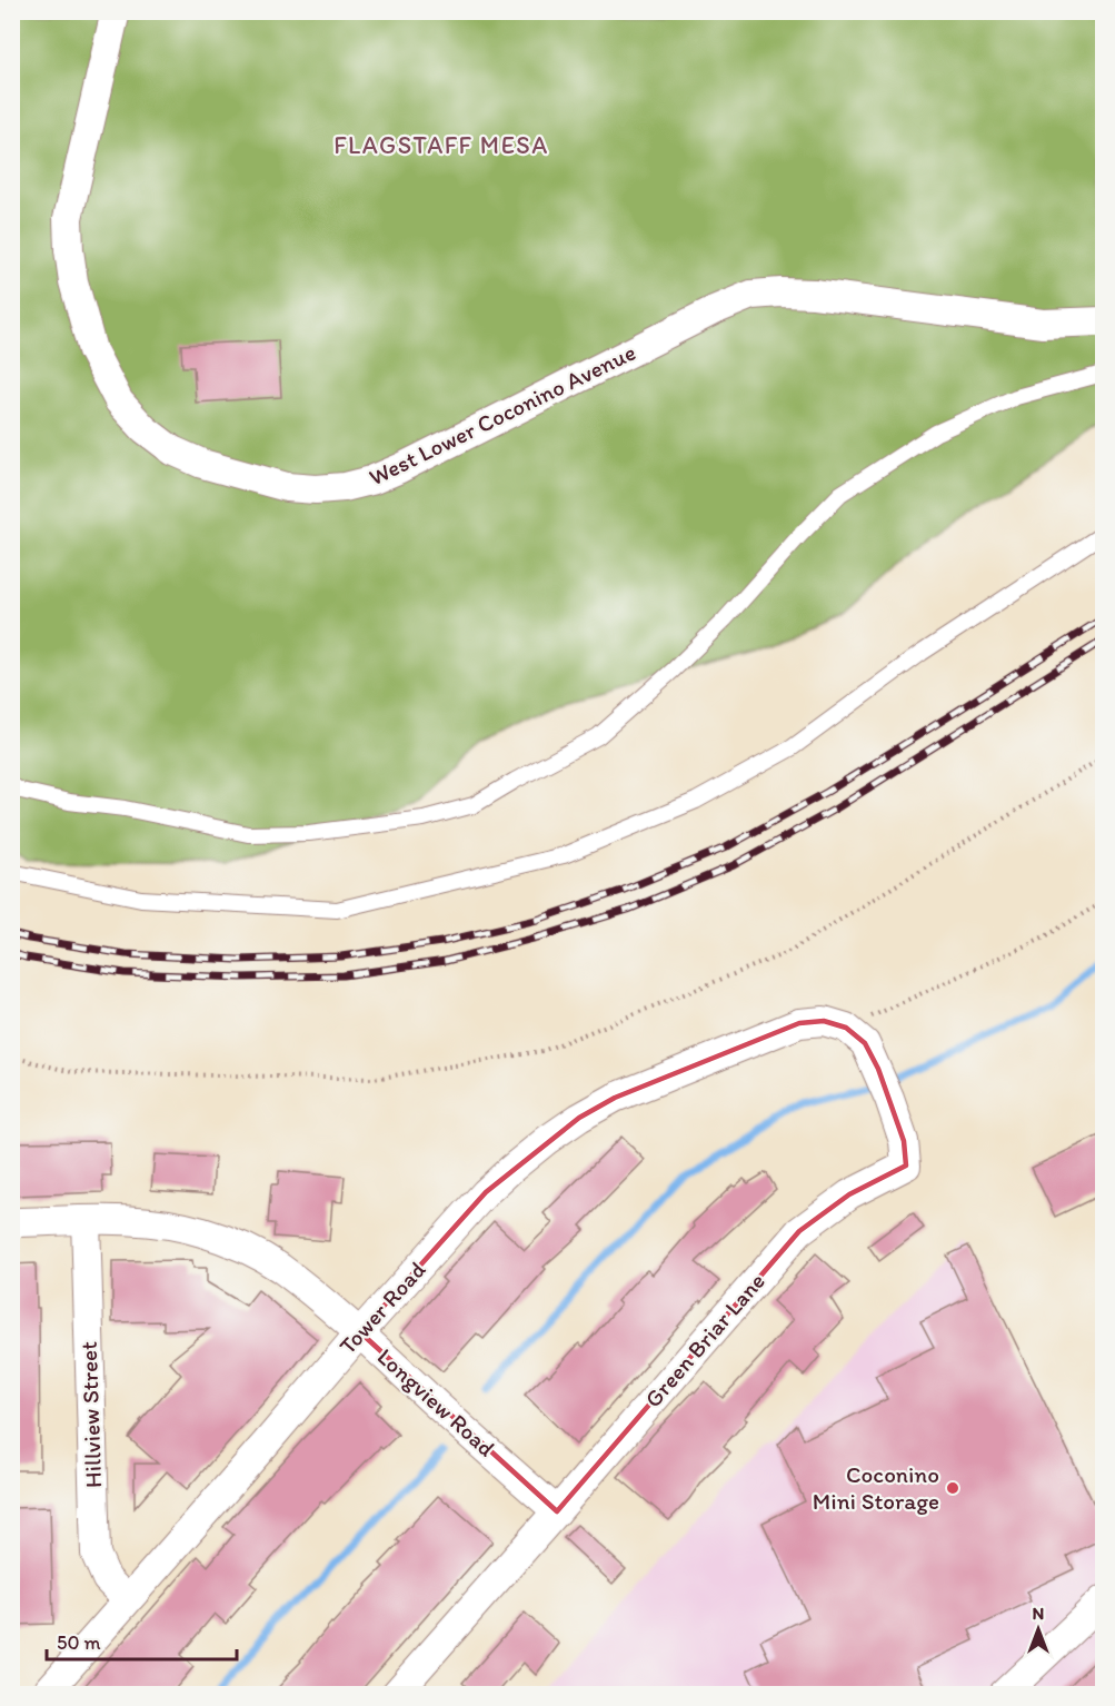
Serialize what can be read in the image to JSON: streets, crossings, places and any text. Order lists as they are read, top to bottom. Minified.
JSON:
{"streets":{"street":["West Lower Coconino Avenue","Tower Road","Green Briar Lane","Longview Road","Hillview Street"]},"crossings":[["Tower Road","Green Briar Lane"],["Tower Road","Longview Road"],["Tower Road","Hillview Street"],["Green Briar Lane","Longview Road"],["Longview Road","Hillview Street"]],"districts":["FLAGSTAFF MESA"],"places":["Coconino Mini Storage"],"scale_bar":"50 m","north":"top"}
